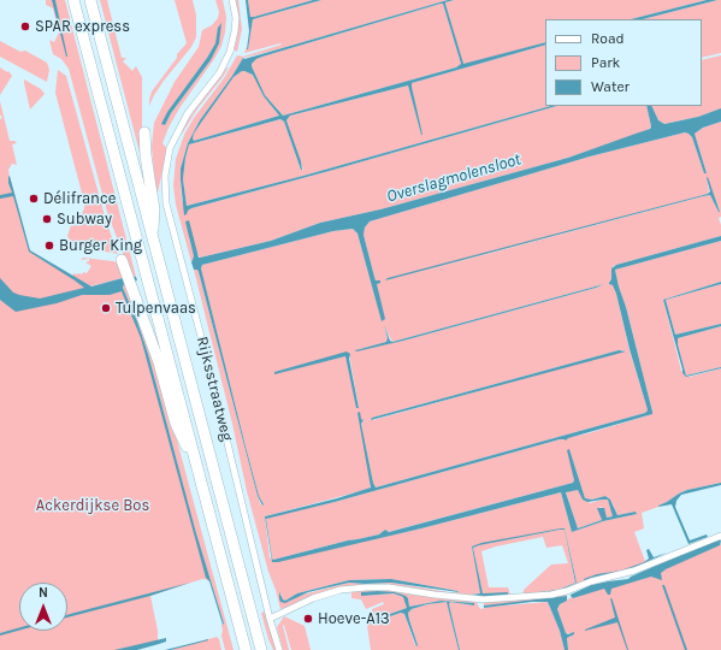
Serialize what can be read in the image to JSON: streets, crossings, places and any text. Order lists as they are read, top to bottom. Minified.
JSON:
{"streets":{"street":["Rijksstraatweg"]},"water":["Overslagmolensloot"],"parks":["Ackerdijkse Bos"],"places":["SPAR express","Délifrance","Subway","Burger King","Tulpenvaas","Hoeve-A13"],"legend":["Road","Park","Water"],"north":"top"}
